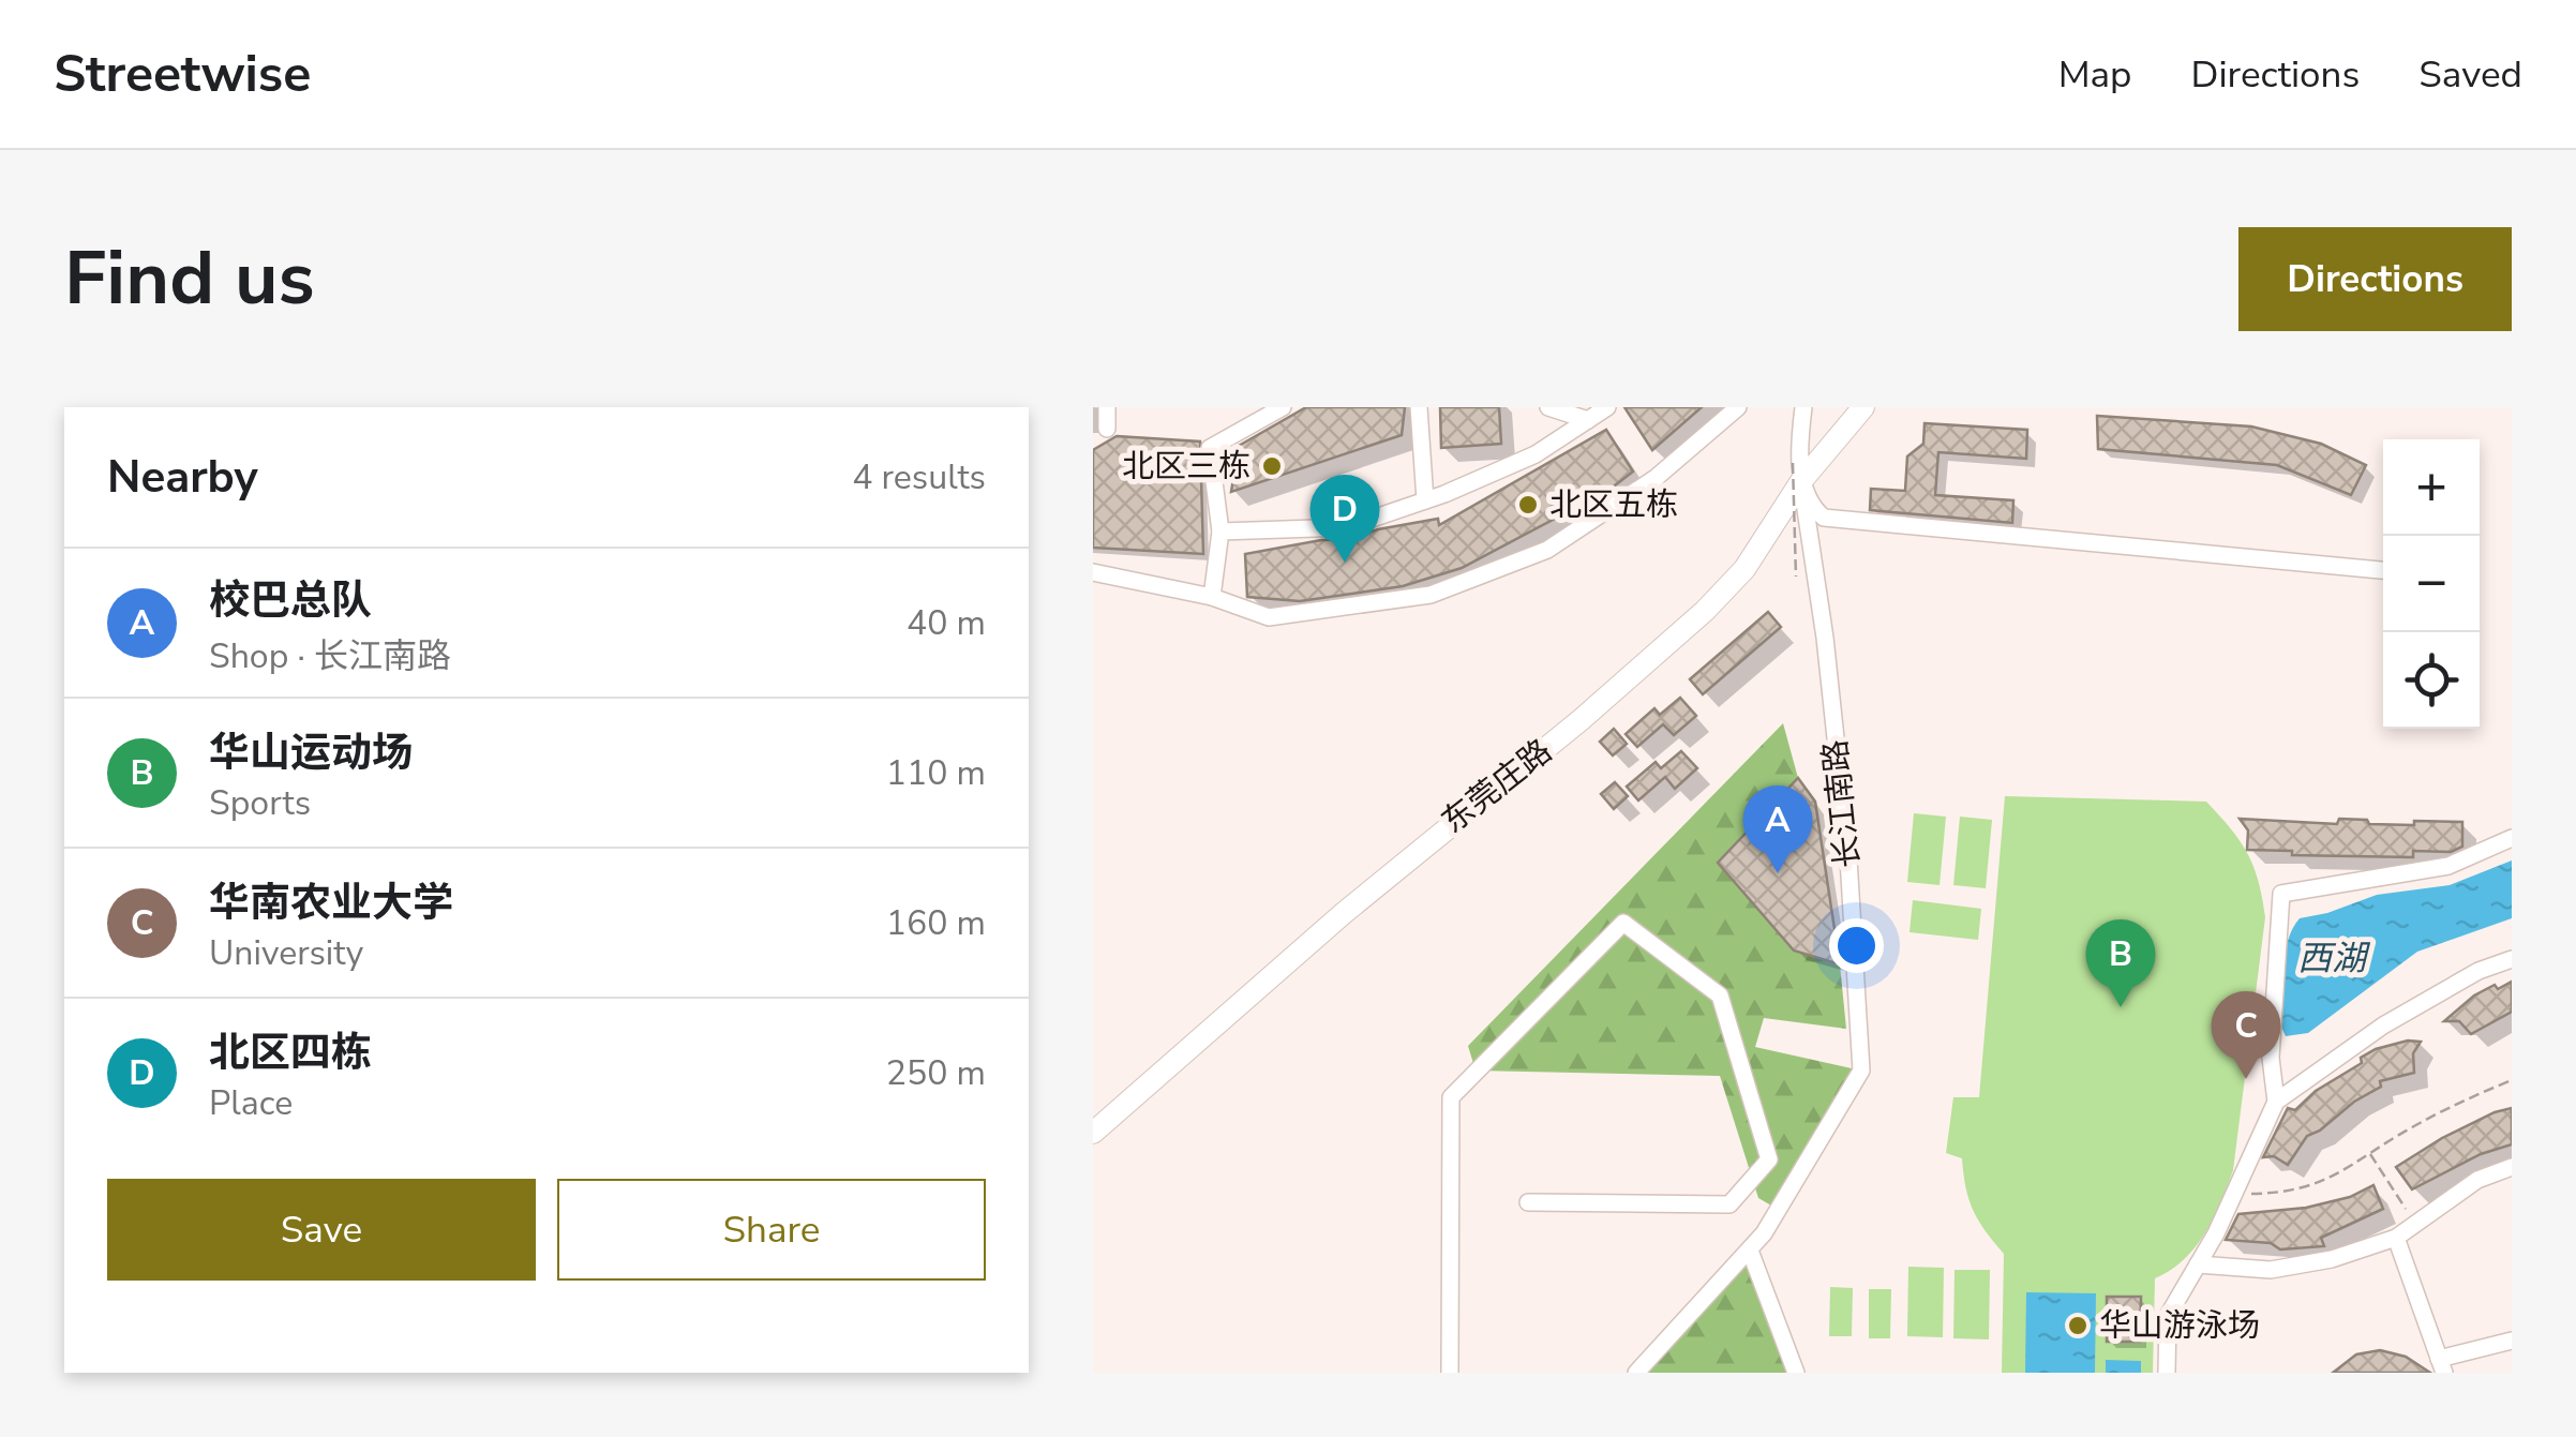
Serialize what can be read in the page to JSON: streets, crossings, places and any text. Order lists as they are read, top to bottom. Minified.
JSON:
{"streets":{"street":["东莞庄路","长江南路"]},"crossings":[["东莞庄路","长江南路"]],"water":["西湖"],"places":["北区三栋","北区五栋","华山游泳场"],"page":{"header":"Streetwise","nav":["Map","Directions","Saved"],"title":"Find us","buttons":["Directions",["Save","Share"]],"heading":["Nearby","4 results"],"map_buttons":["+","−"],"pins":["D","A","B","C"],"list":[{"mark":"A","name":"校巴总队","note":"Shop · 长江南路","value":"40 m"},{"mark":"B","name":"华山运动场","note":"Sports","value":"110 m"},{"mark":"C","name":"华南农业大学","note":"University","value":"160 m"},{"mark":"D","name":"北区四栋","note":"Place","value":"250 m"}]}}
